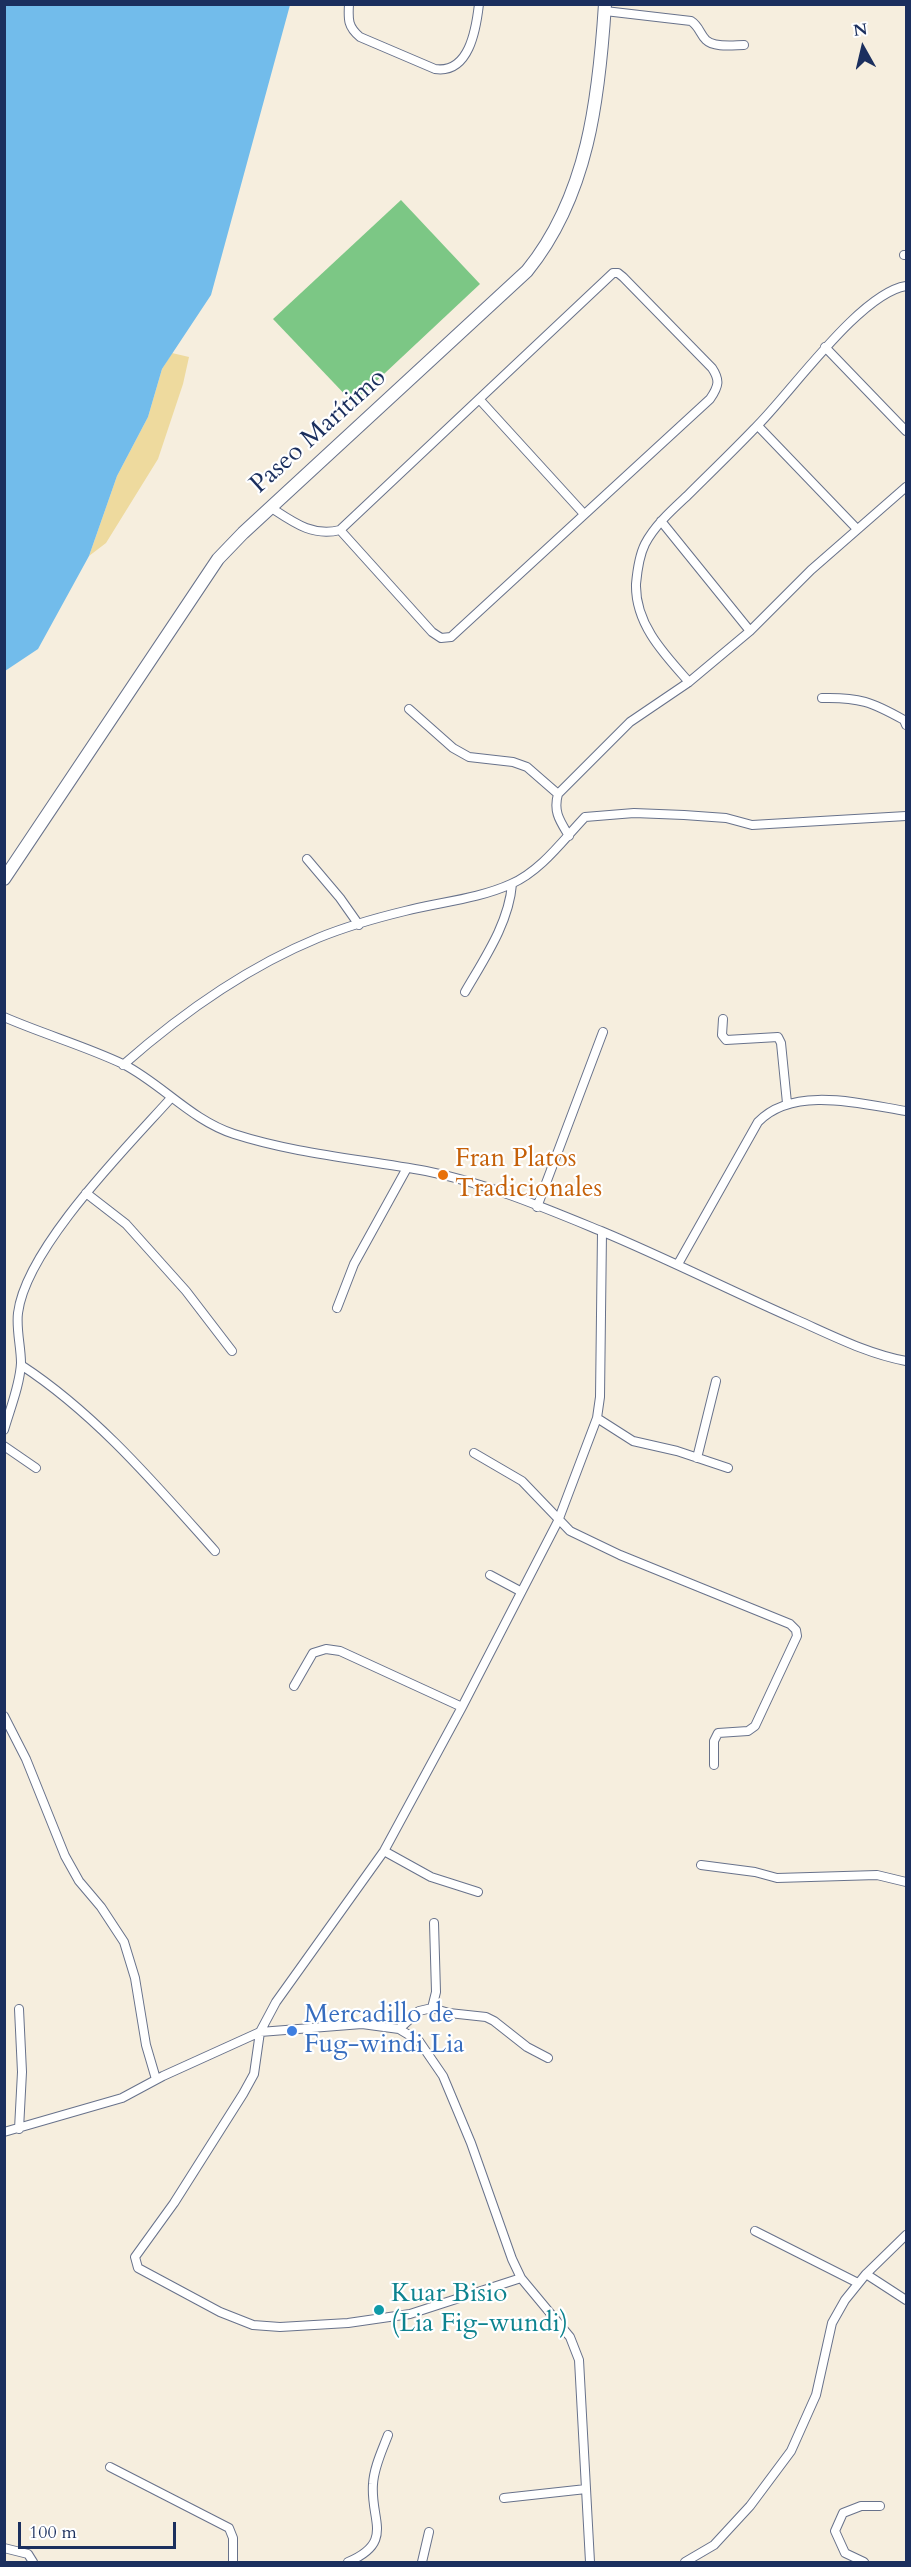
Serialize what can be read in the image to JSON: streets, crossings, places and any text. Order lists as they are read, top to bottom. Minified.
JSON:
{"streets":{"main road":["Paseo Marítimo"]},"places":["Fran Platos Tradicionales","Mercadillo de Fug-windi Lia","Kuar Bisio (Lia Fig-wundi)"],"scale_bar":"100 m","north":"top"}
